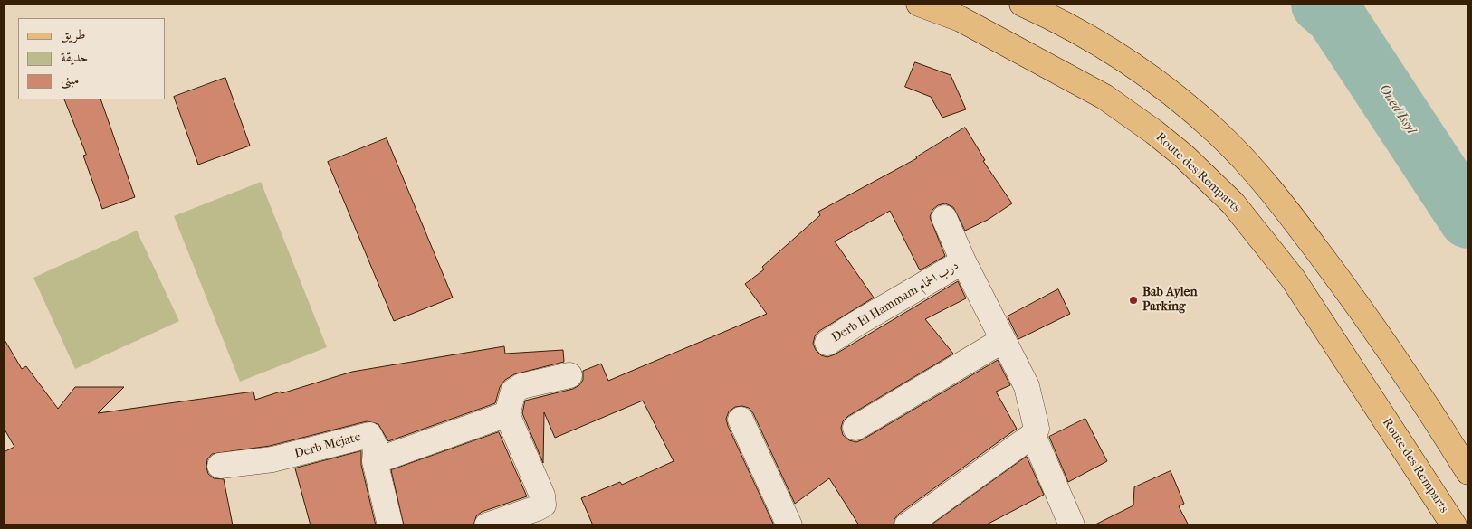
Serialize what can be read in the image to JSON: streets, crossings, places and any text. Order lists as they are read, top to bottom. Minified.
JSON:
{"streets":{"main road":["Route des Remparts"],"lane":["Derb El Hammam درب الحمام","Derb Mejate"]},"water":["Oued Issyl"],"places":["Bab Aylen Parking"],"legend":["طريق","حديقة","مبنى"]}
